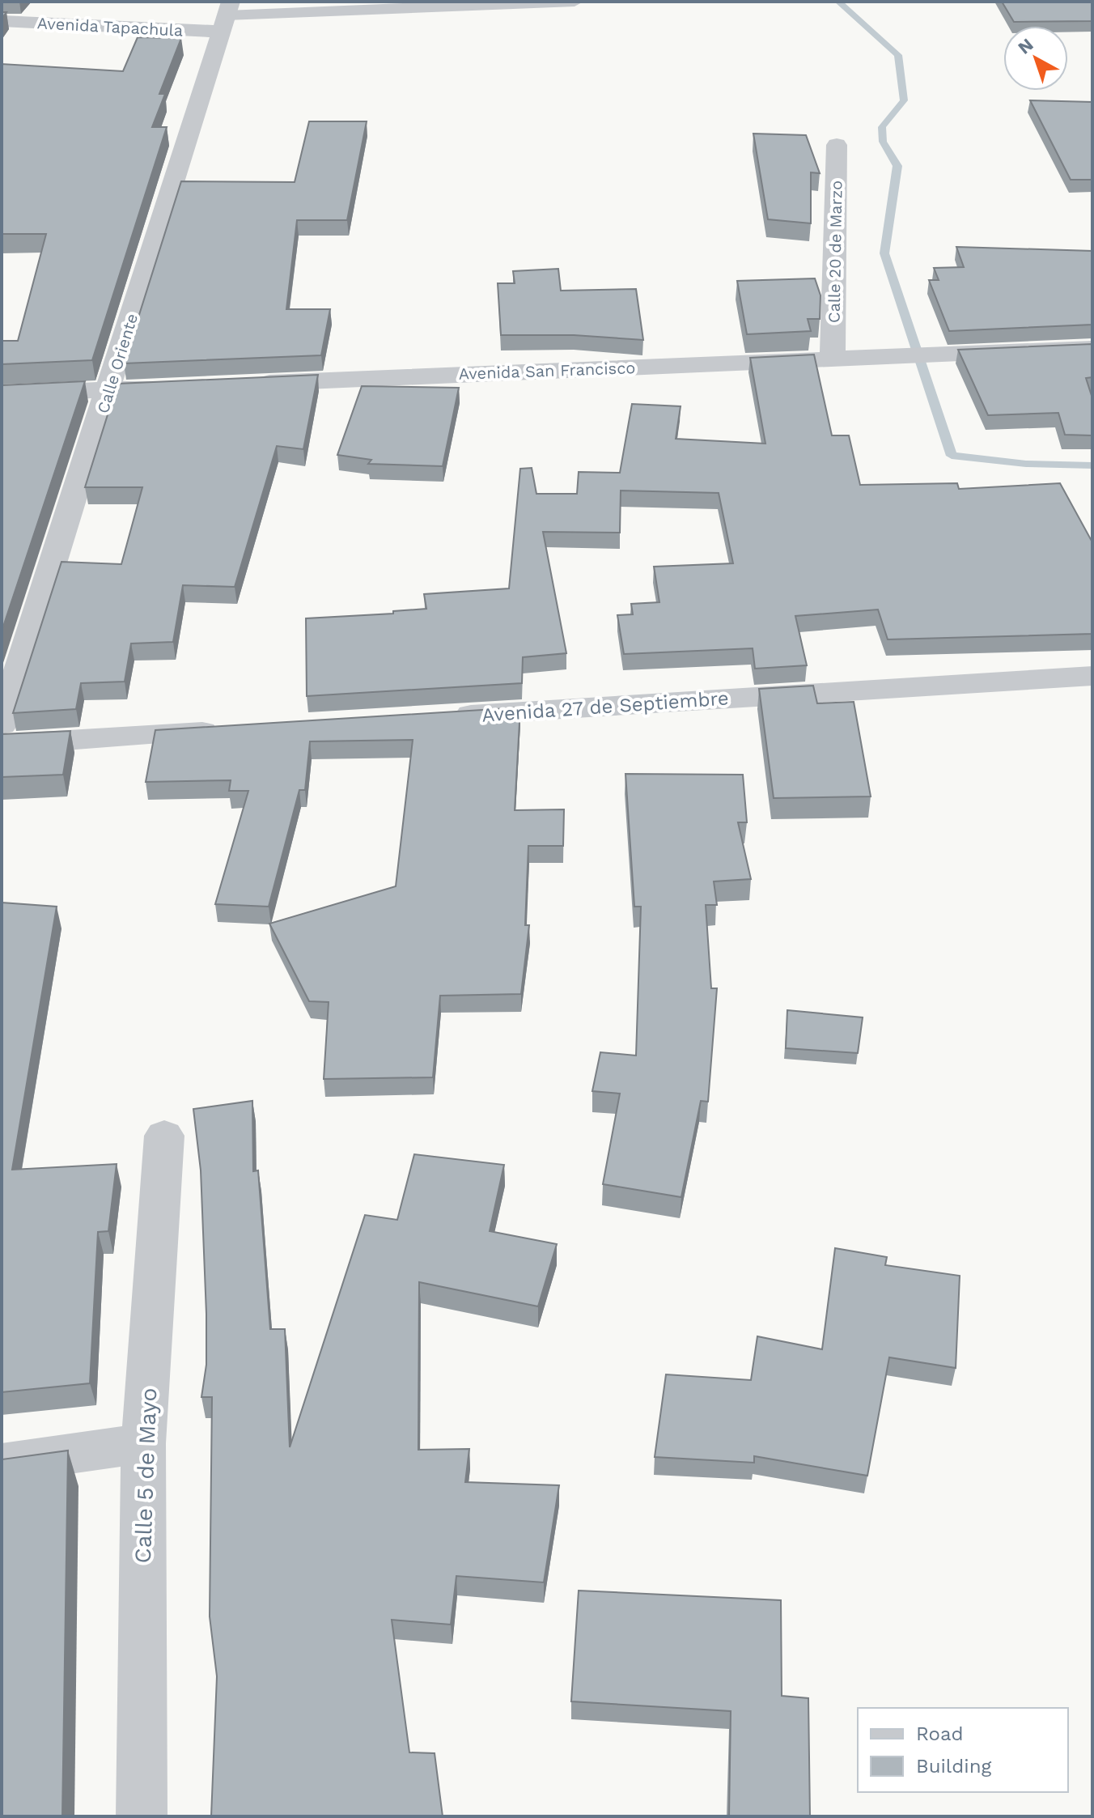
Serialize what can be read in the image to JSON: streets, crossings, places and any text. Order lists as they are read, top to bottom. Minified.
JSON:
{"streets":{"street":["Avenida Tapachula","Calle 20 de Marzo","Calle Oriente","Avenida San Francisco","Avenida 27 de Septiembre","Calle 5 de Mayo"]},"crossings":[["Avenida Tapachula","Calle Oriente"],["Calle 20 de Marzo","Avenida San Francisco"]],"legend":["Road","Building"],"north":"top left"}
